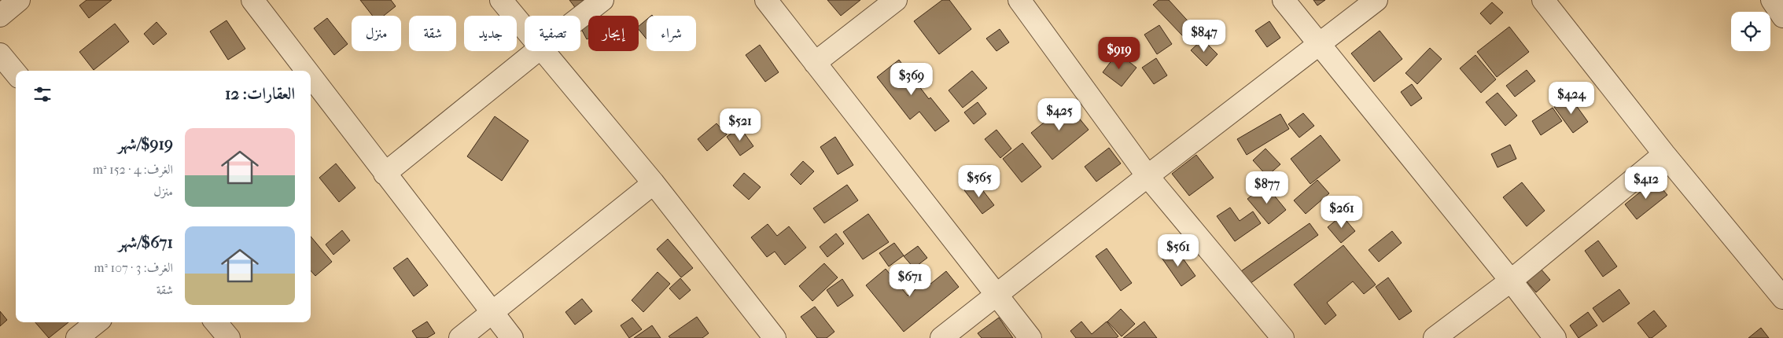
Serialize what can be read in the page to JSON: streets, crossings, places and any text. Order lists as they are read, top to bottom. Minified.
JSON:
{"page":{"chip":["شراء","إيجار","تصفية","جديد","شقة","منزل"],"price":["$847","$919","$369","$424","$425","$521","$565","$412","$877","$261","$561","$671"],"heading":"العقارات: 12","list":[{"name":"$919/شهر","note":"الغرف: 4 · 152 m² · منزل"},{"name":"$671/شهر","note":"الغرف: 3 · 107 m² · شقة"}]}}
